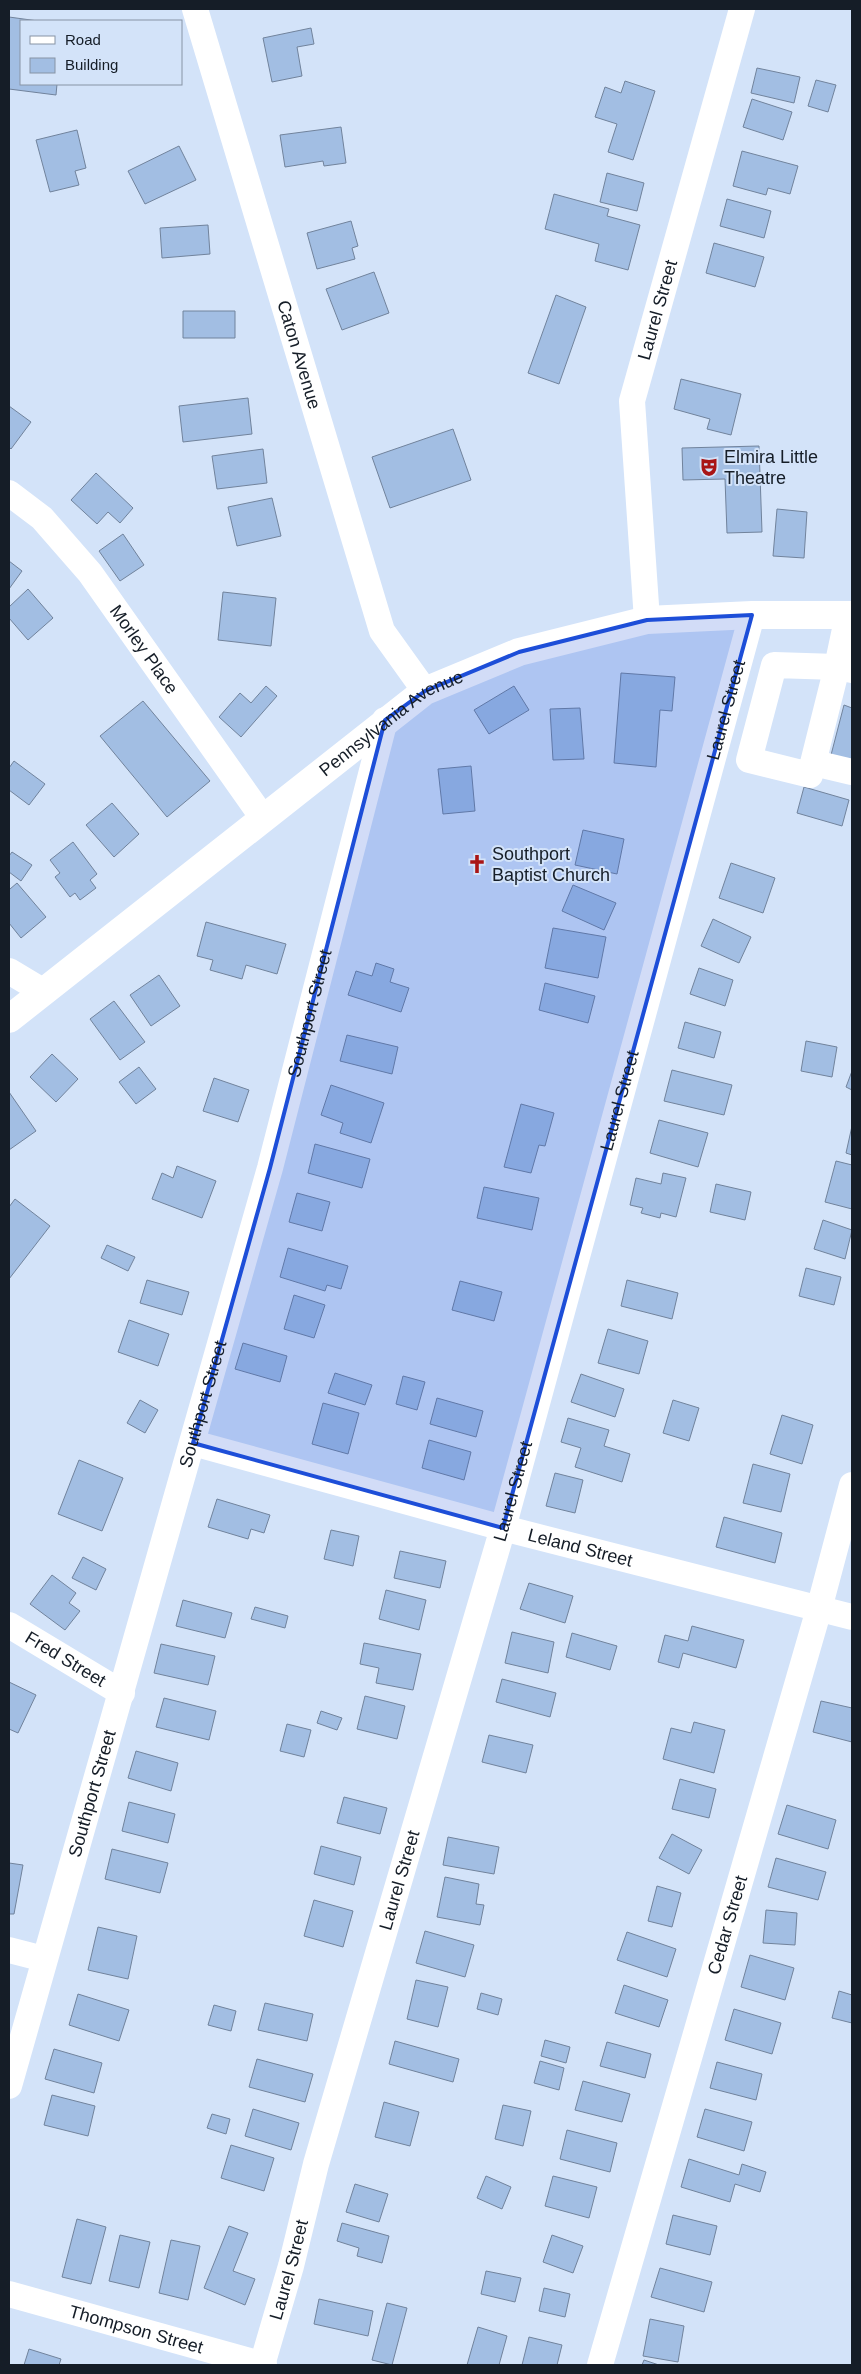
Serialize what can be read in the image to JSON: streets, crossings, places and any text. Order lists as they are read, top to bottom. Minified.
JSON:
{"streets":{"main road":["Pennsylvania Avenue"],"street":["Laurel Street","Caton Avenue","Morley Place","Southport Street","Leland Street","Fred Street","Cedar Street","Thompson Street"]},"crossings":[["Laurel Street","Pennsylvania Avenue"],["Laurel Street","Leland Street"],["Laurel Street","Thompson Street"],["Caton Avenue","Pennsylvania Avenue"],["Morley Place","Pennsylvania Avenue"],["Pennsylvania Avenue","Southport Street"],["Southport Street","Leland Street"],["Southport Street","Fred Street"],["Leland Street","Cedar Street"]],"places":{"theatre":["Elmira Little Theatre"],"church":["Southport Baptist Church"]},"legend":["Road","Building"]}
